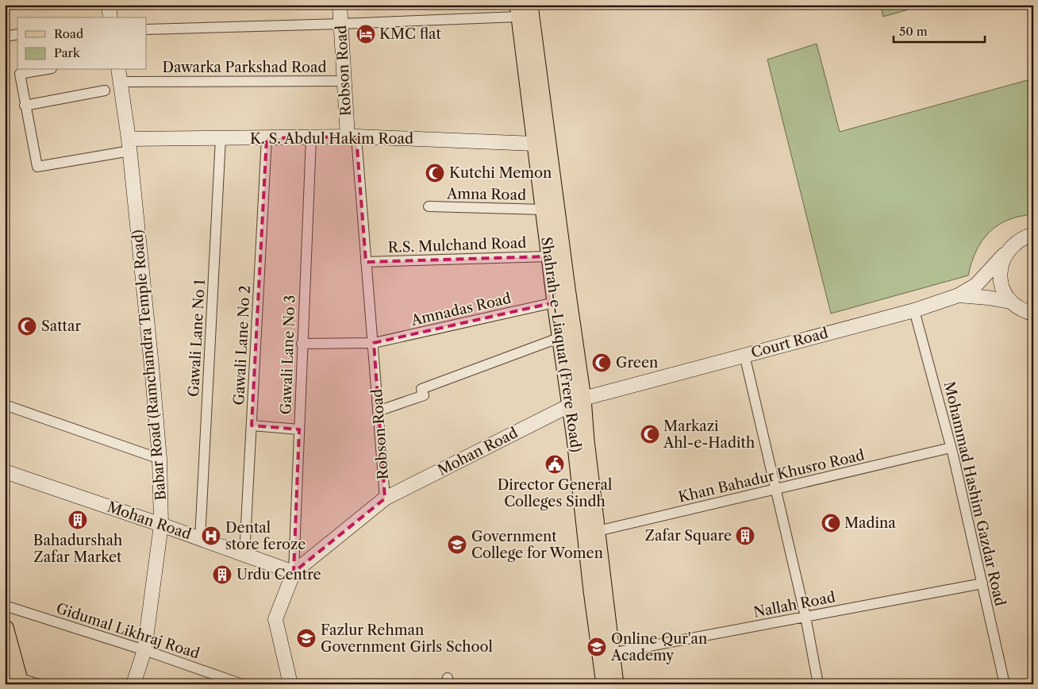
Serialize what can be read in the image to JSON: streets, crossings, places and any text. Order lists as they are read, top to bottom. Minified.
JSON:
{"streets":{"main road":["Shahrah-e-Liaquat (Frere Road)"],"street":["Dawarka Parkshad Road","Robson Road","K. S. Abdul Hakim Road","Amna Road","R.S. Mulchand Road","Amnadas Road","Gawali Lane No 1","Court Road","Gawali Lane No 2","Gawali Lane No 3","Babar Road (Ramchandra Temple Road)","Mohan Road","Khan Bahadur Khusro Road","Mohammad Hashim Gazdar Road","Nallah Road","Gidumal Likhraj Road"]},"crossings":[["Dawarka Parkshad Road","Robson Road"],["Dawarka Parkshad Road","Babar Road (Ramchandra Temple Road)"],["Robson Road","K. S. Abdul Hakim Road"],["Robson Road","R.S. Mulchand Road"],["Robson Road","Amnadas Road"],["Robson Road","Gawali Lane No 3"],["Robson Road","Mohan Road"],["K. S. Abdul Hakim Road","Gawali Lane No 1"],["K. S. Abdul Hakim Road","Shahrah-e-Liaquat (Frere Road)"],["K. S. Abdul Hakim Road","Gawali Lane No 2"],["K. S. Abdul Hakim Road","Gawali Lane No 3"],["K. S. Abdul Hakim Road","Babar Road (Ramchandra Temple Road)"],["Amna Road","Shahrah-e-Liaquat (Frere Road)"],["R.S. Mulchand Road","Shahrah-e-Liaquat (Frere Road)"],["Amnadas Road","Shahrah-e-Liaquat (Frere Road)"],["Amnadas Road","Gawali Lane No 3"],["Gawali Lane No 1","Mohan Road"],["Court Road","Shahrah-e-Liaquat (Frere Road)"],["Court Road","Mohan Road"],["Court Road","Mohammad Hashim Gazdar Road"],["Shahrah-e-Liaquat (Frere Road)","Mohan Road"],["Shahrah-e-Liaquat (Frere Road)","Khan Bahadur Khusro Road"],["Shahrah-e-Liaquat (Frere Road)","Nallah Road"],["Gawali Lane No 2","Mohan Road"],["Gawali Lane No 3","Mohan Road"],["Babar Road (Ramchandra Temple Road)","Mohan Road"],["Babar Road (Ramchandra Temple Road)","Gidumal Likhraj Road"],["Khan Bahadur Khusro Road","Mohammad Hashim Gazdar Road"],["Mohammad Hashim Gazdar Road","Nallah Road"]],"places":{"hotel":["KMC flat"],"mosque":["Kutchi Memon","Sattar","Green","Markazi Ahl-e-Hadith","Madina"],"public building":["Director General Colleges Sindh"],"building":["Bahadurshah Zafar Market","Zafar Square","Urdu Centre"],"hospital":["Dental store feroze"],"school or university":["Government College for Women","Fazlur Rehman Government Girls School","Online Qur'an Academy"]},"legend":["Road","Park"],"scale_bar":"50 m"}
